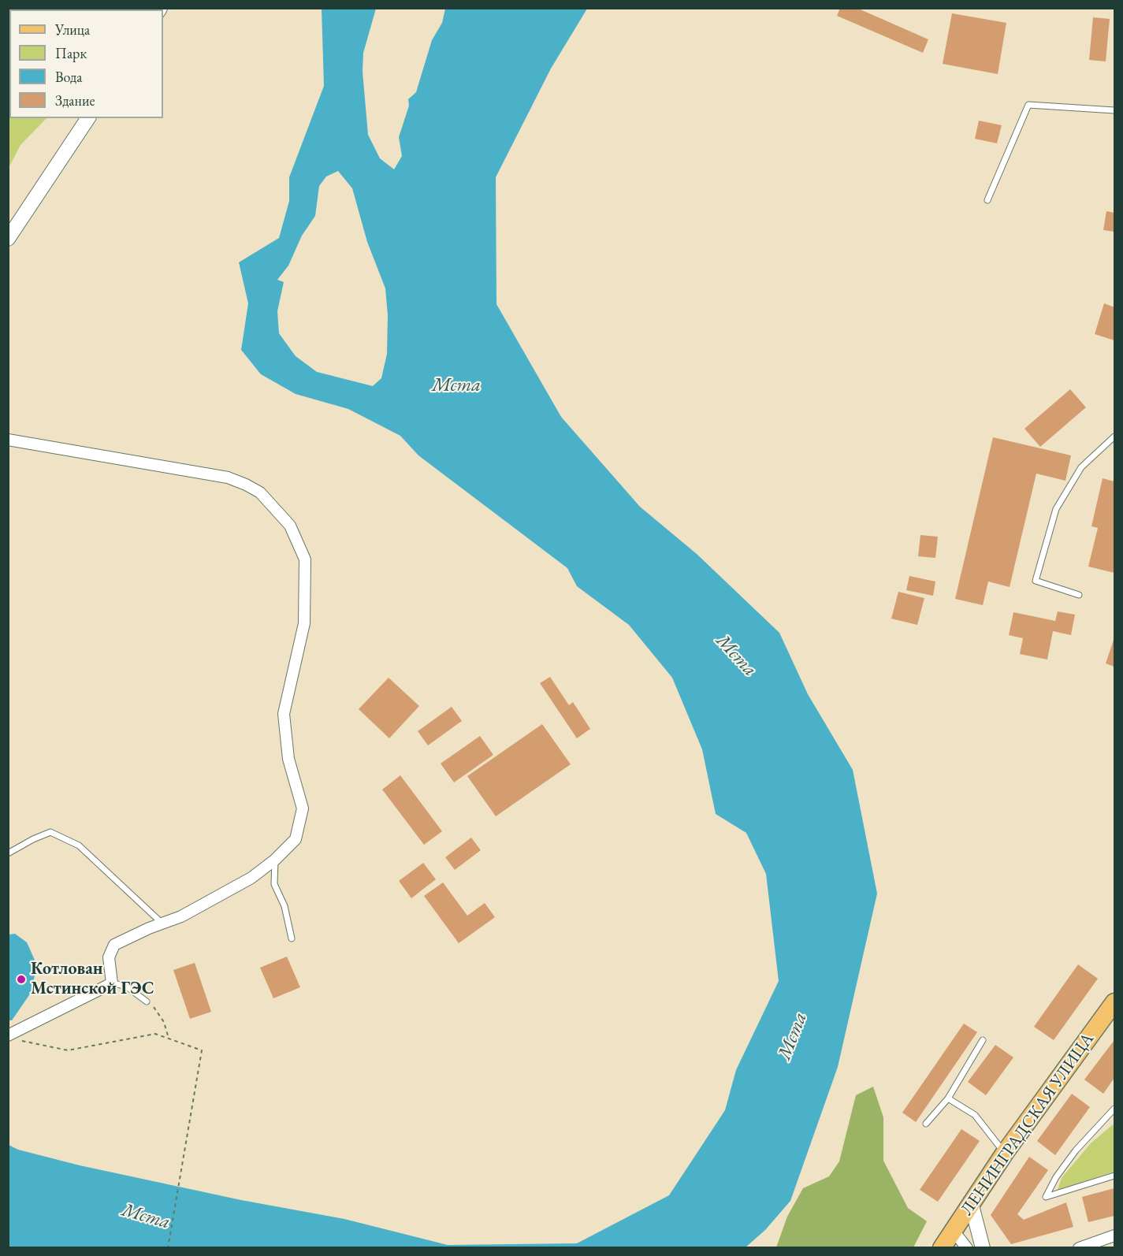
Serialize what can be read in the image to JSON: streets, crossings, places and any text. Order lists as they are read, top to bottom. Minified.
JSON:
{"streets":{"main road":["ЛЕНИНГРАДСКАЯ УЛИЦА"]},"water":["Мста"],"places":["Котлован Мстинской ГЭС"],"legend":["Улица","Парк","Вода","Здание"]}
